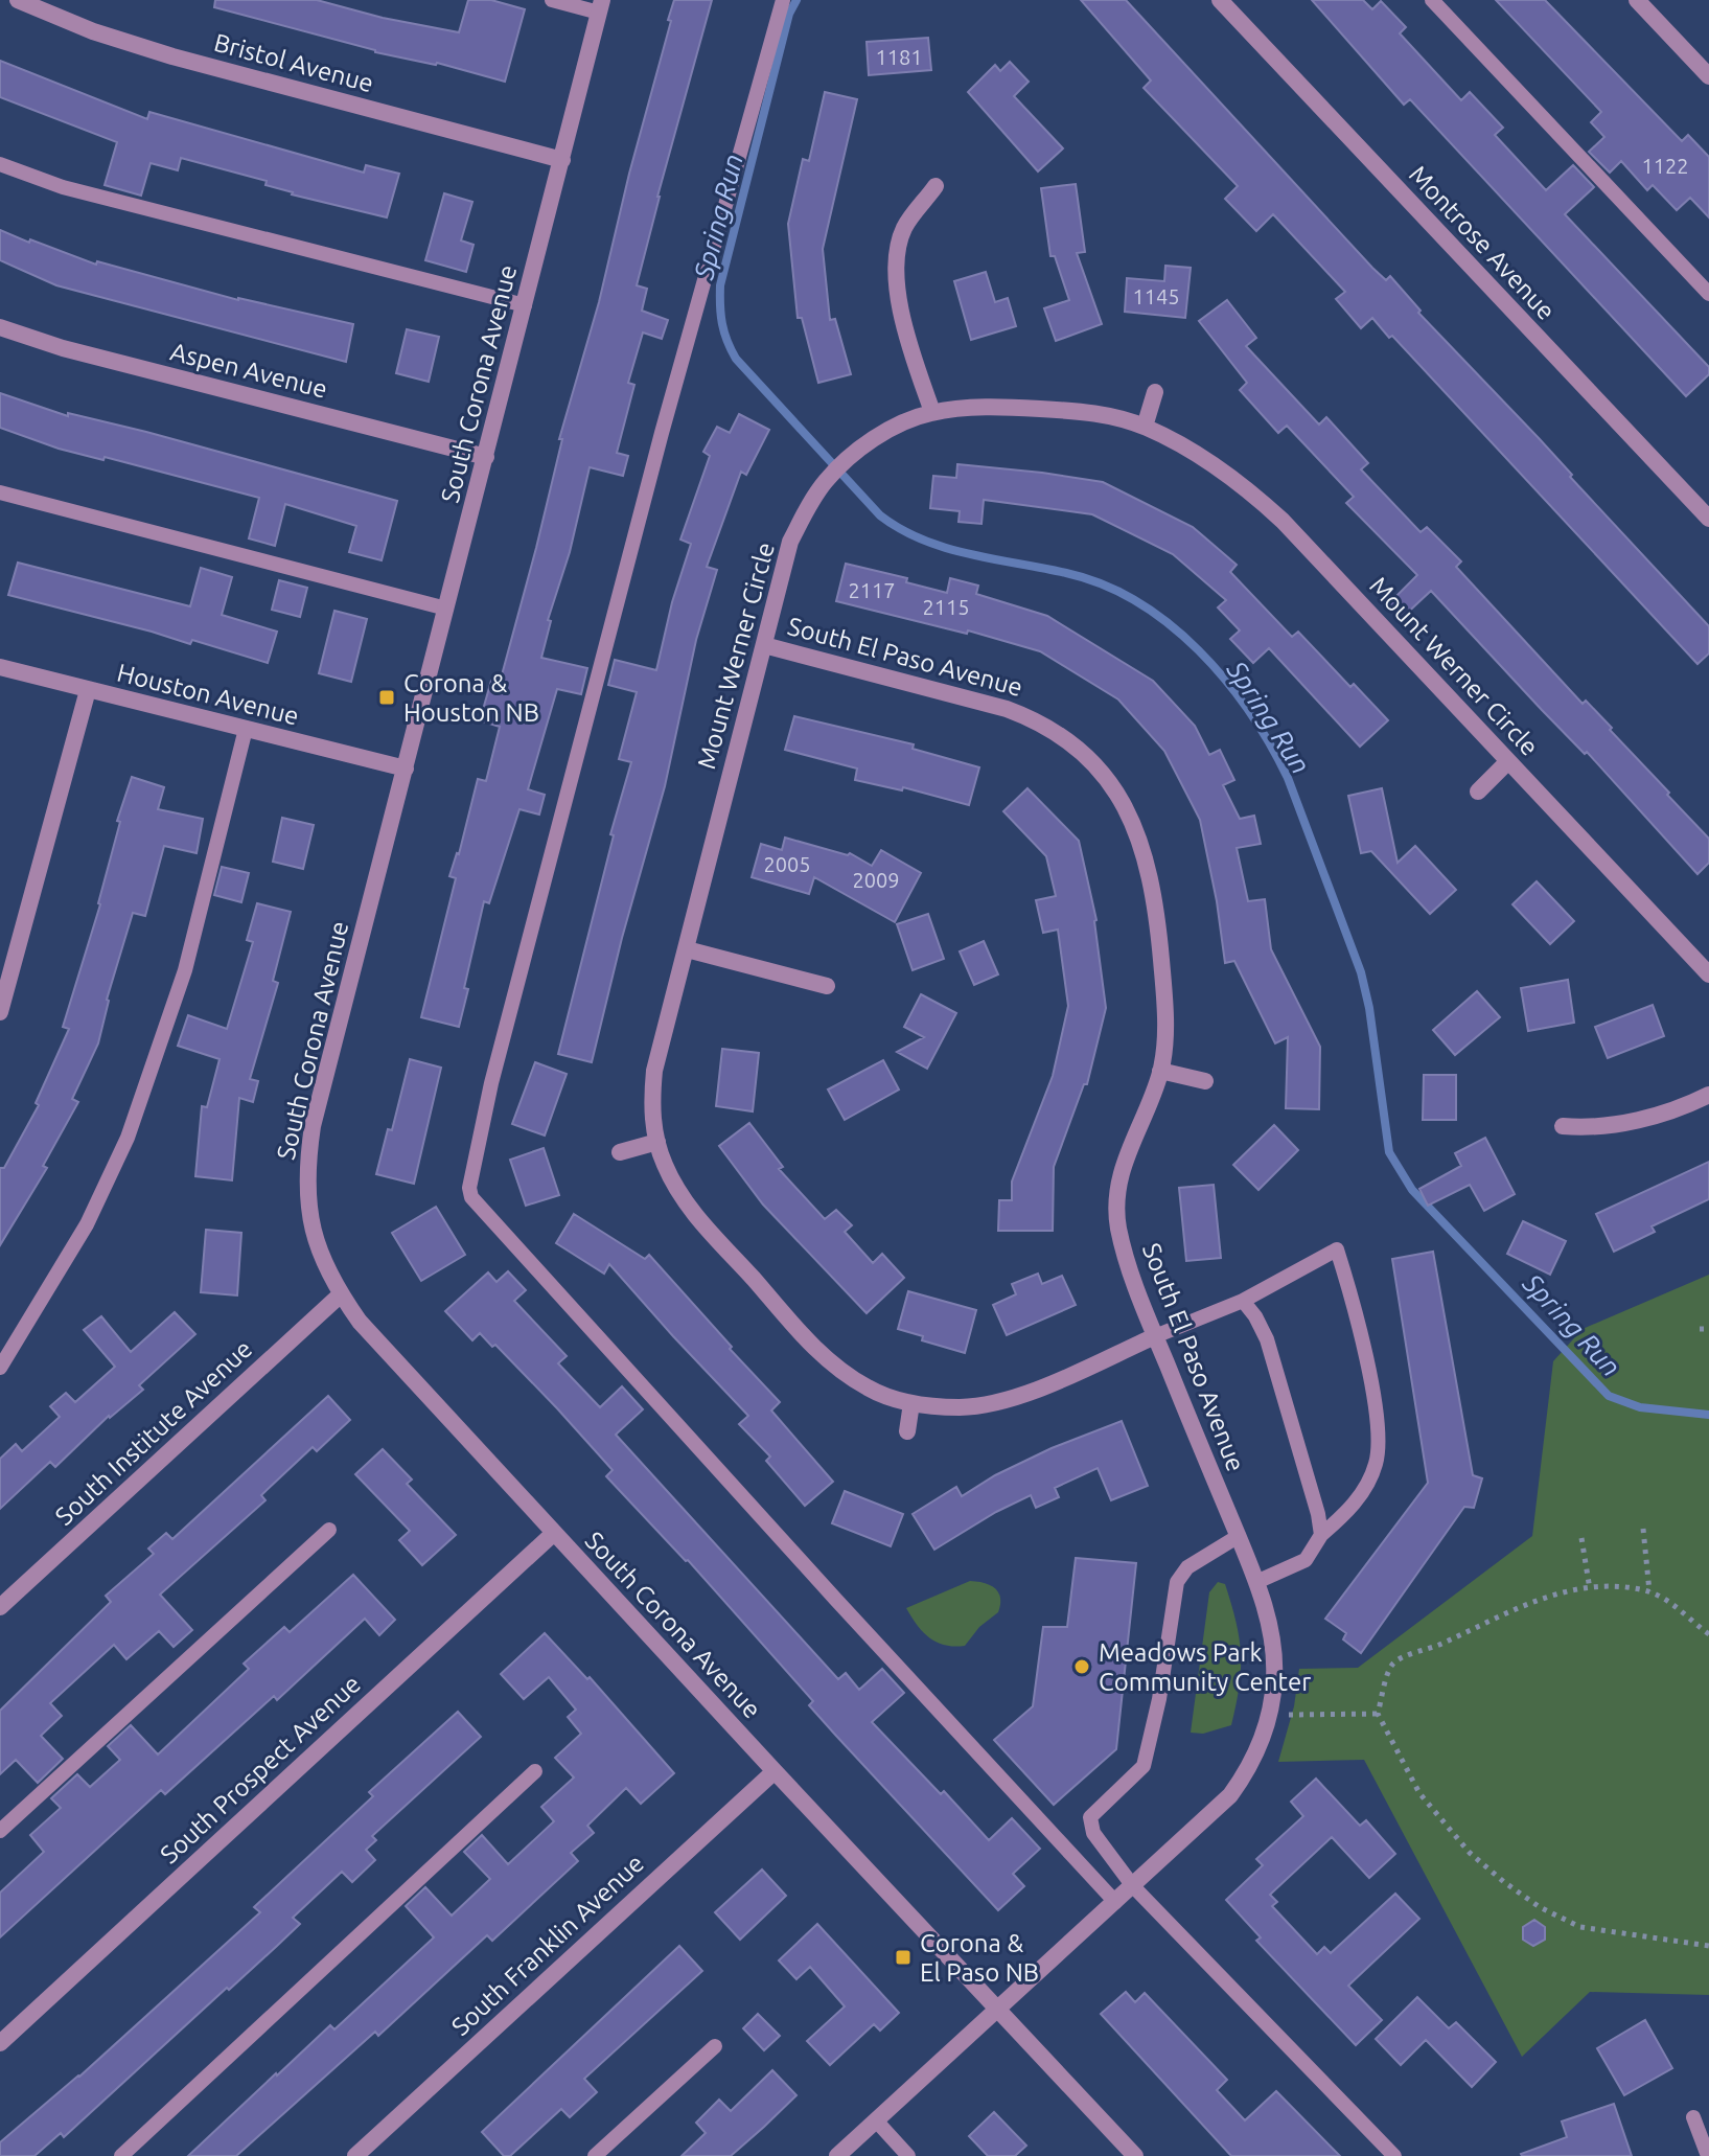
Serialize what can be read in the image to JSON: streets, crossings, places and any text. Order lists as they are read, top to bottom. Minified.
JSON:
{"streets":{"street":["Bristol Avenue","Montrose Avenue","Aspen Avenue","South Corona Avenue","Mount Werner Circle","South El Paso Avenue","Houston Avenue","South Institute Avenue","South Prospect Avenue","South Franklin Avenue"]},"crossings":[["Bristol Avenue","South Corona Avenue"],["Aspen Avenue","South Corona Avenue"],["South Corona Avenue","South El Paso Avenue"],["South Corona Avenue","Houston Avenue"],["South Corona Avenue","South Institute Avenue"],["South Corona Avenue","South Prospect Avenue"],["South Corona Avenue","South Franklin Avenue"],["Mount Werner Circle","South El Paso Avenue"]],"water":["Spring Run"],"places":{"transit":["Corona & Houston NB","Corona & El Paso NB"],"other":["Meadows Park Community Center"]},"house_numbers":["1181","1122","1145","2117","2115","2005","2009"]}
